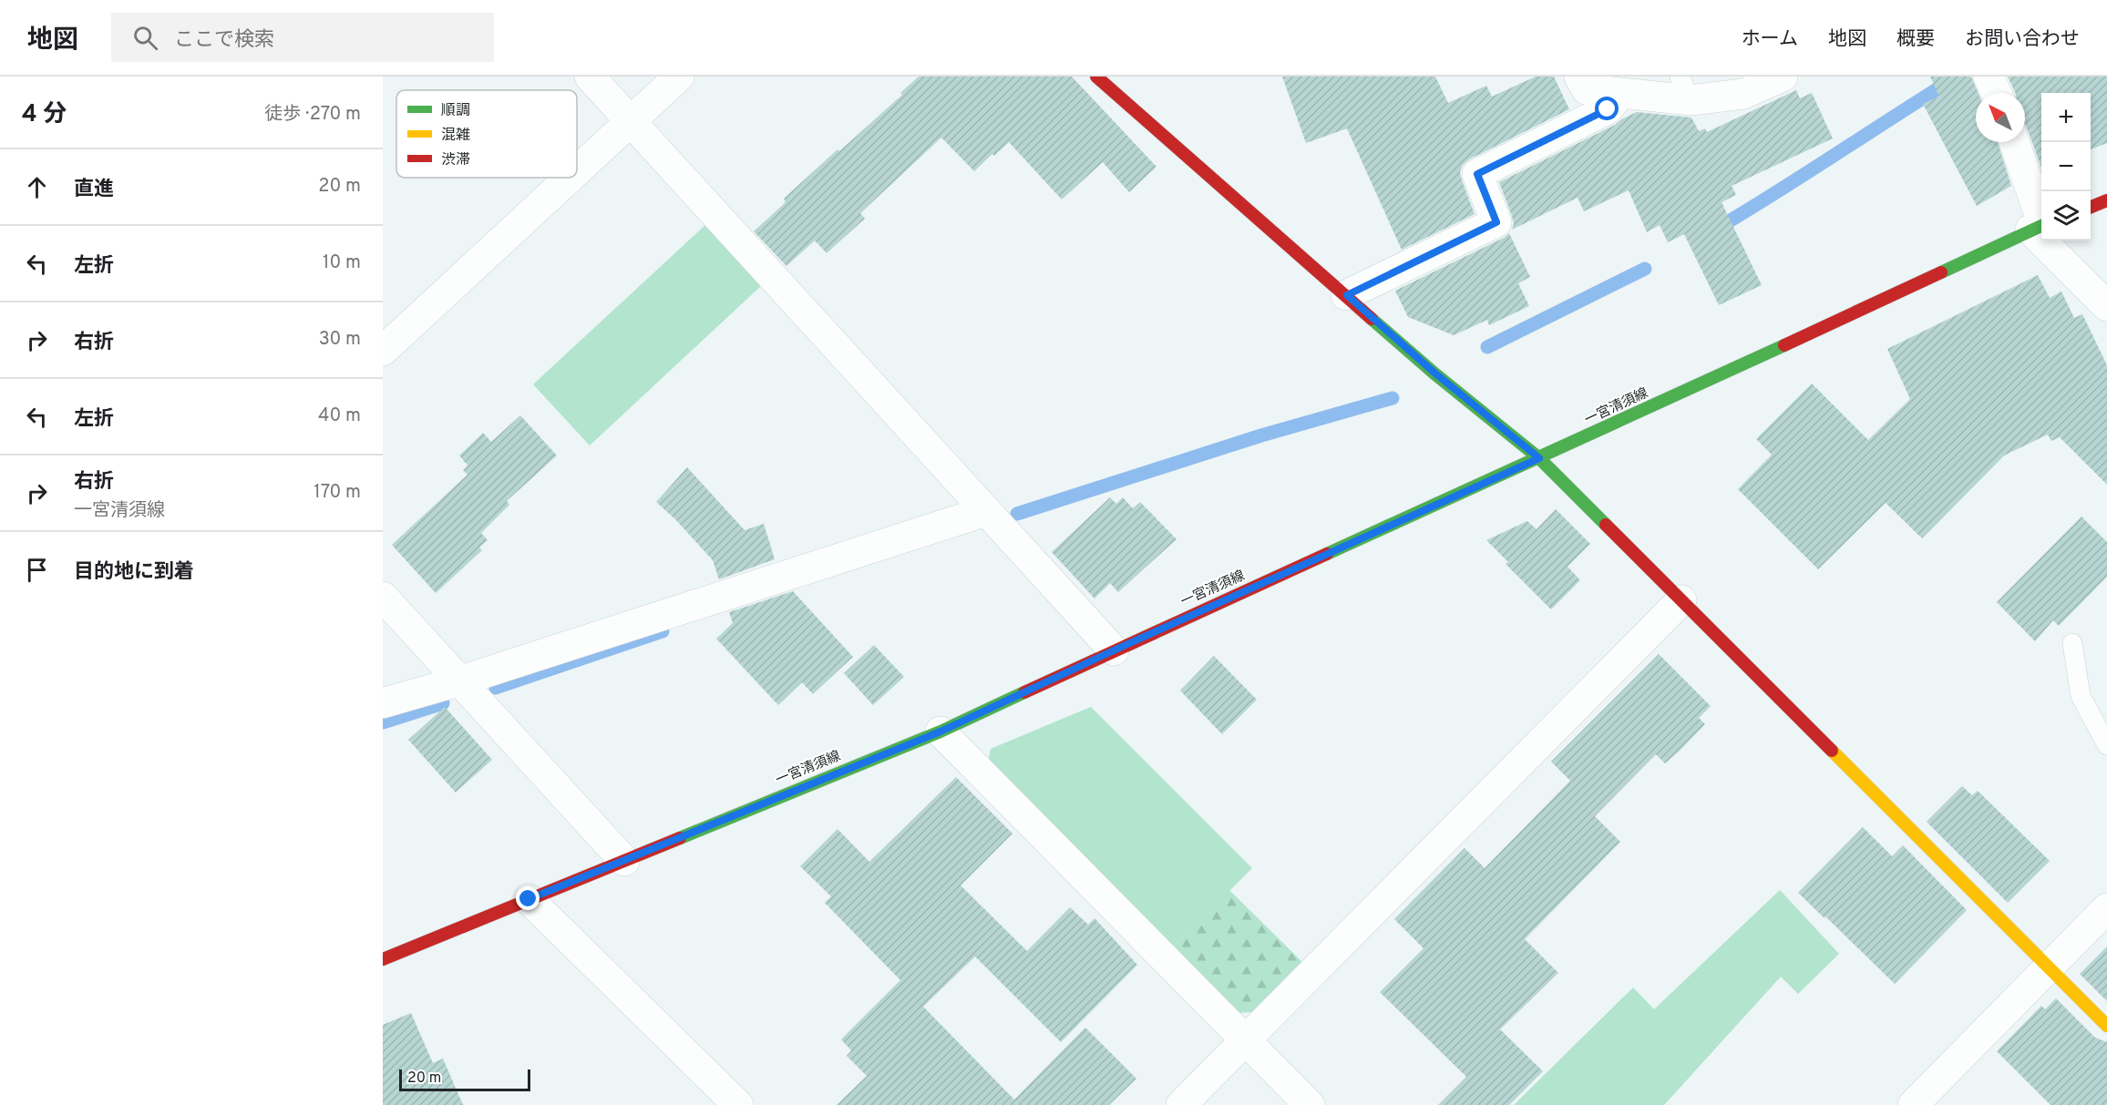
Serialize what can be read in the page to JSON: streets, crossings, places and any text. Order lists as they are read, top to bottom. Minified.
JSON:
{"streets":{"main road":["一宮清須線"]},"legend":["順調","混雑","渋滞"],"scale_bar":"20 m","north":"top left","page":{"header":"地図","search":"ここで検索","nav":["ホーム","地図","概要","お問い合わせ"],"heading":["4 分","徒歩 · 270 m"],"map_buttons":["+","−"],"list":[["直進","20 m"],["左折","10 m"],["右折","30 m"],["左折","40 m"],["右折","一宮清須線","170 m"],"目的地に到着"],"scale":"20 m"}}
